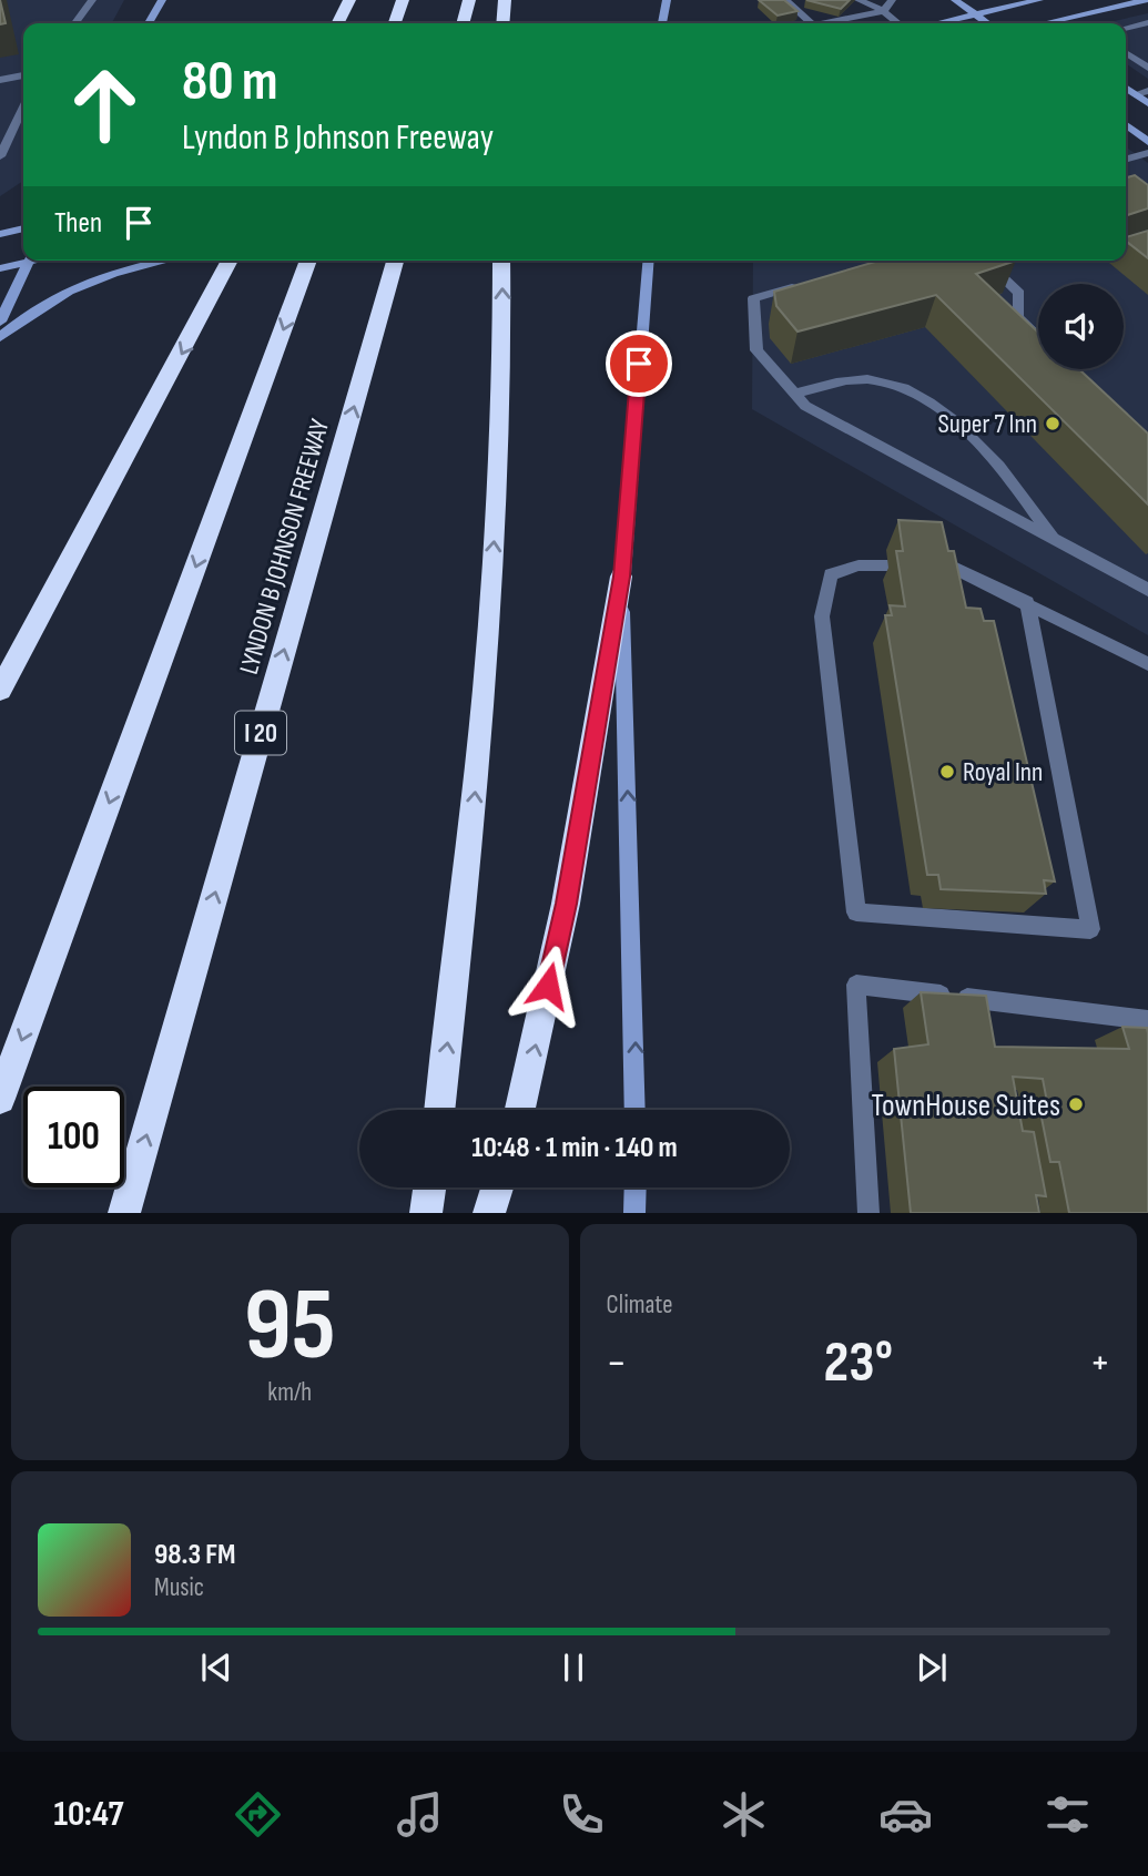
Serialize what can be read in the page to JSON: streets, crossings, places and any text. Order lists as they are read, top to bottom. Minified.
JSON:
{"streets":{"highway":["LYNDON B JOHNSON FREEWAY","I 20"]},"places":["Super 7 Inn","Royal Inn","TownHouse Suites"],"page":{"turn":["80 m","Lyndon B Johnson Freeway"],"then":"Then","limit":"100","trip":"10:48 · 1 min · 140 m","tile":[["95","km/h"],"Climate"],"heat":["−","23°","+"],"song":["98.3 FM","Music"],"tabs":"10:47"}}
